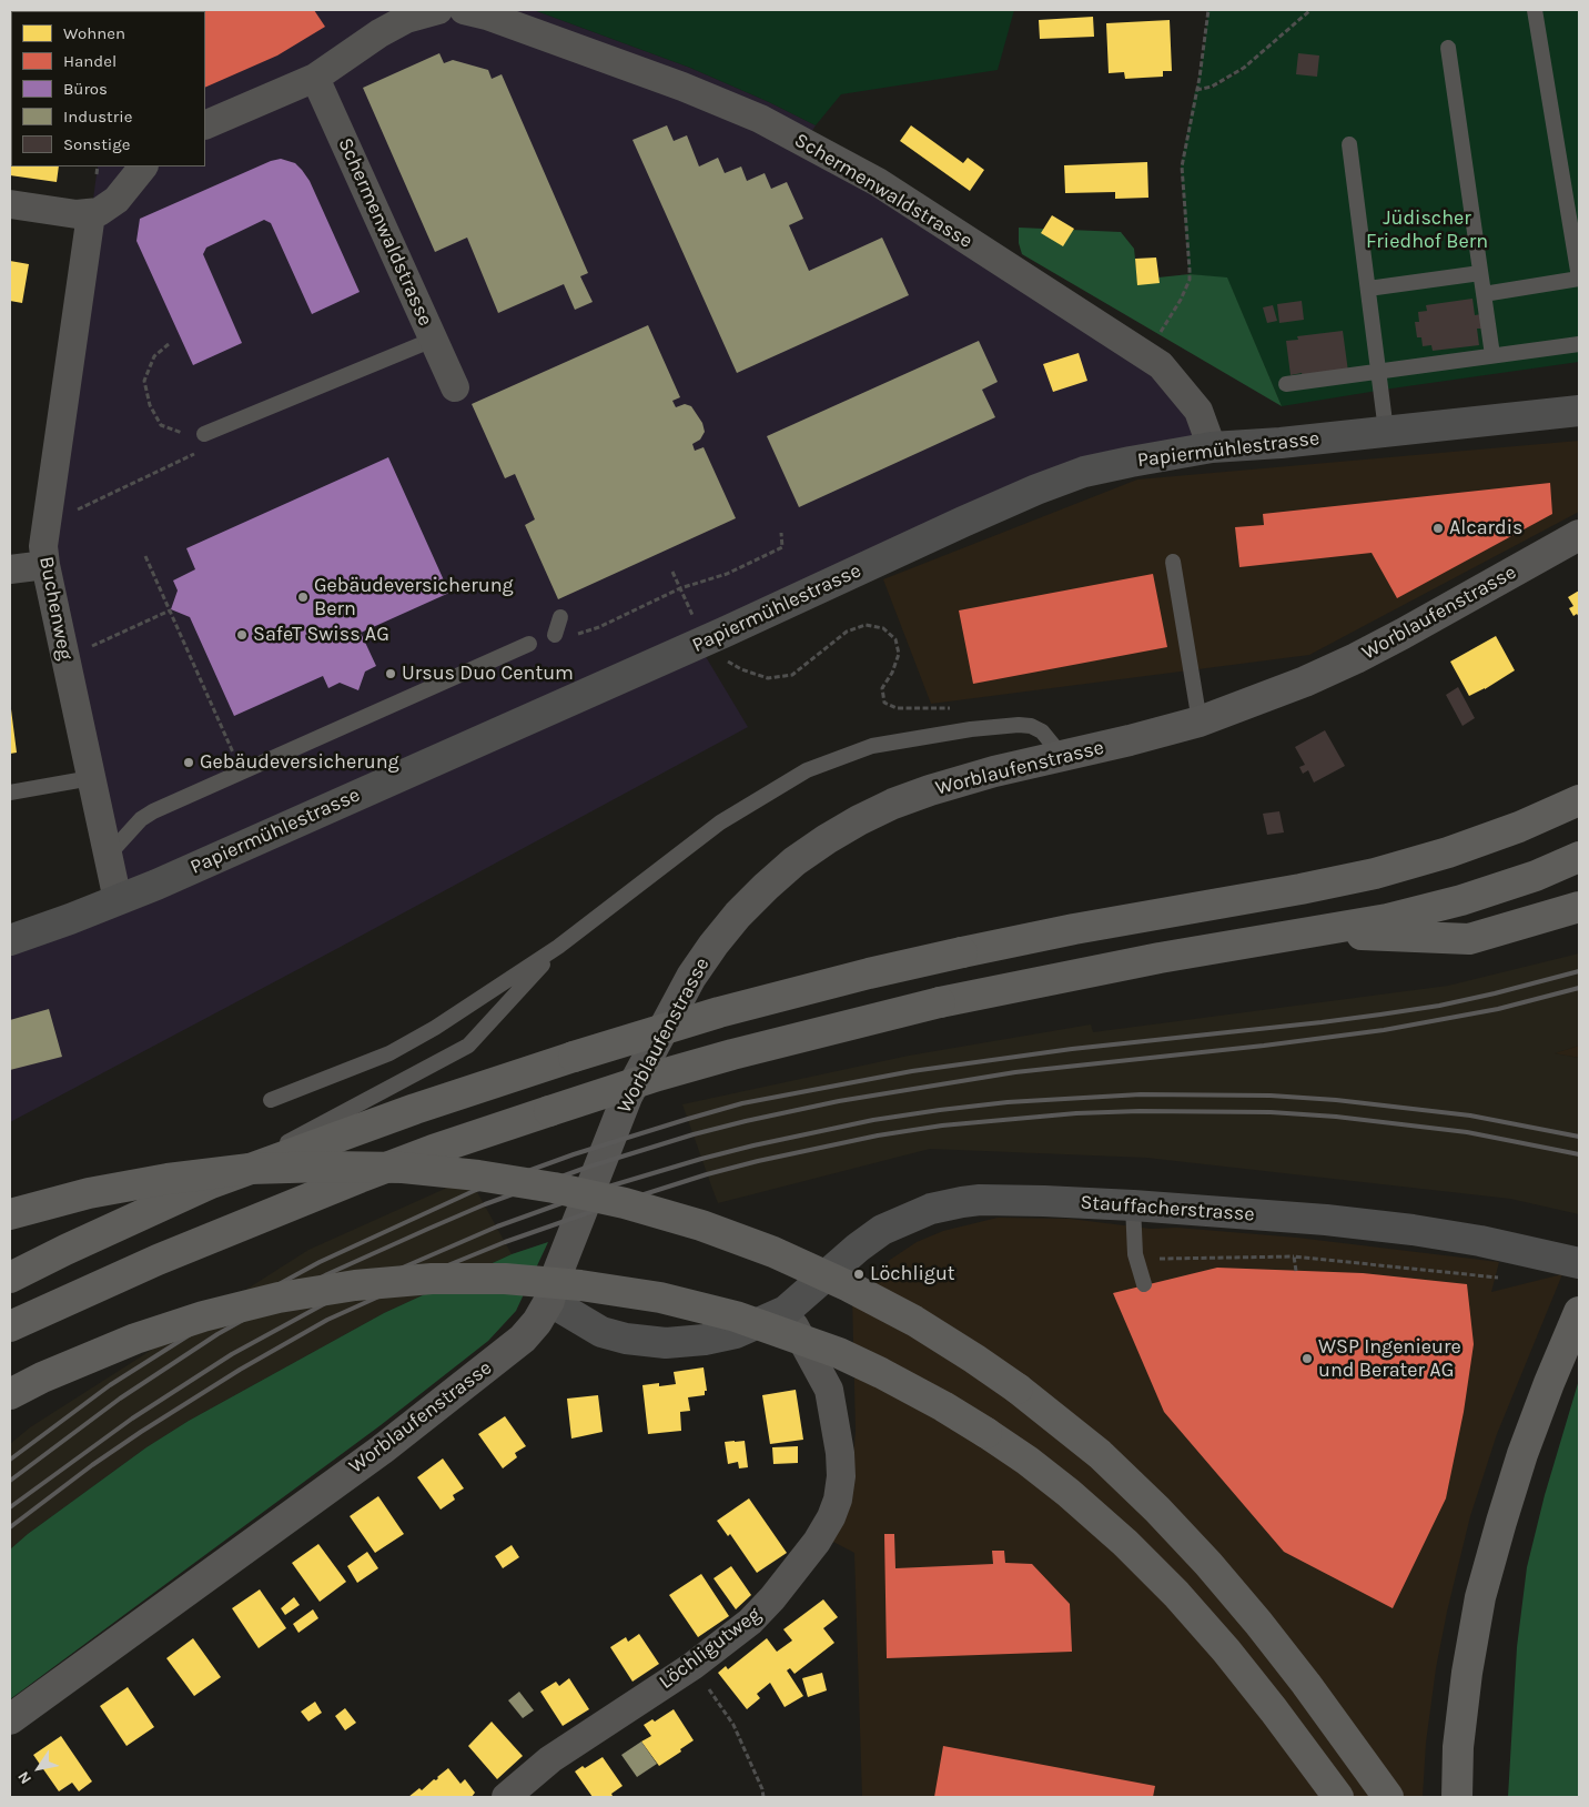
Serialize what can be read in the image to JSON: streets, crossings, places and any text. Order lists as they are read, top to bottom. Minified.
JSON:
{"streets":{"main road":["Papiermühlestrasse","Worblaufenstrasse","Stauffacherstrasse"],"street":["Schermenwaldstrasse","Buchenweg","Löchligutweg"]},"crossings":[["Schermenwaldstrasse","Papiermühlestrasse"],["Papiermühlestrasse","Buchenweg"],["Stauffacherstrasse","Löchligutweg"]],"parks":["Jüdischer Friedhof Bern"],"places":["Alcardis","Gebäudeversicherung Bern","SafeT Swiss AG","Ursus Duo Centum","Gebäudeversicherung","Löchligut","WSP Ingenieure und Berater AG"],"legend":["Wohnen","Handel","Büros","Industrie","Sonstige"],"north":"bottom left"}
